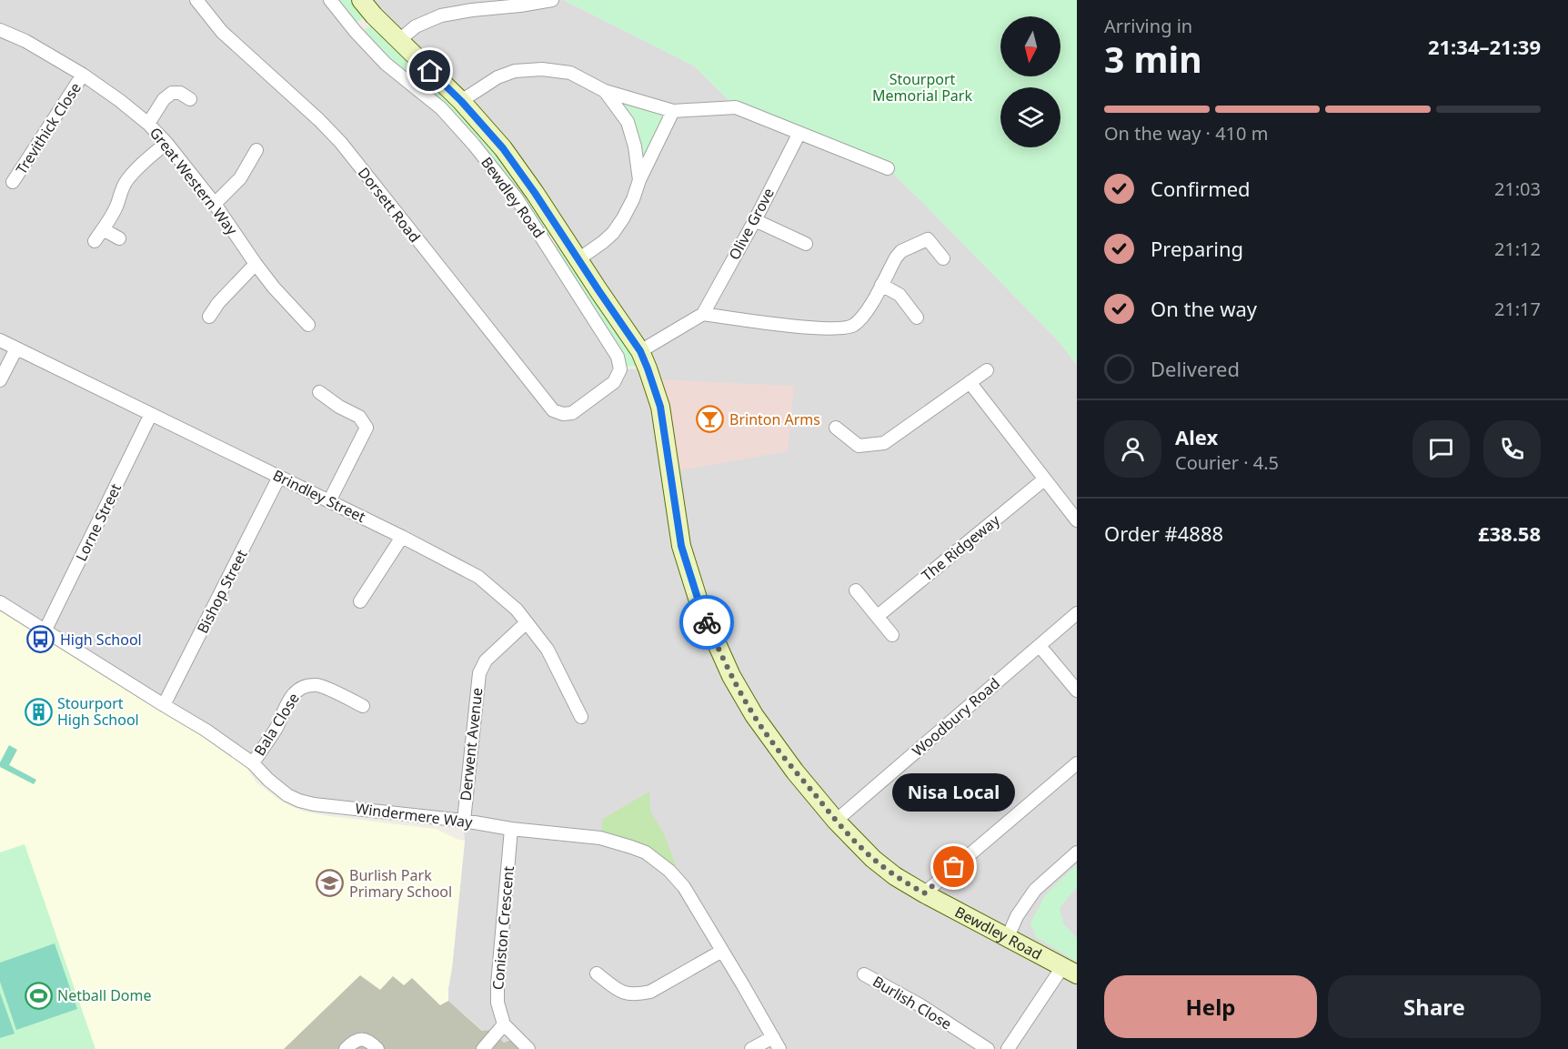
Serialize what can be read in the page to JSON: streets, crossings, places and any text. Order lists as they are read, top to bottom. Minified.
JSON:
{"streets":{"main road":["Bewdley Road"],"street":["Trevithick Close","Great Western Way","Dorsett Road","Olive Grove","Brindley Street","Lorne Street","The Ridgeway","Bishop Street","Woodbury Road","Bala Close","Derwent Avenue","Windermere Way","Coniston Crescent","Burlish Close"]},"crossings":[["Trevithick Close","Great Western Way"],["Bewdley Road","Dorsett Road"],["Bewdley Road","Woodbury Road"],["Brindley Street","Lorne Street"],["Brindley Street","Bishop Street"],["Brindley Street","Derwent Avenue"],["Lorne Street","Windermere Way"],["Bishop Street","Windermere Way"],["Bala Close","Windermere Way"],["Derwent Avenue","Windermere Way"],["Windermere Way","Coniston Crescent"]],"parks":["Stourport Memorial Park"],"places":{"bar":["Brinton Arms"],"bus stop":["High School"],"building":["Stourport High School"],"other":["Nisa Local"],"school or university":["Burlish Park Primary School"],"sports":["Netball Dome"]},"north":"bottom","page":{"heading":["3 min","Arriving in","21:34–21:39"],"panel":["Alex","Courier · 4.5","Order #4888","£38.58"],"bar":"On the way · 410 m","list":[["Confirmed","21:03"],["Preparing","21:12"],["On the way","21:17"],"Delivered"],"bubble":"Nisa Local","buttons":["Help","Share"]}}
